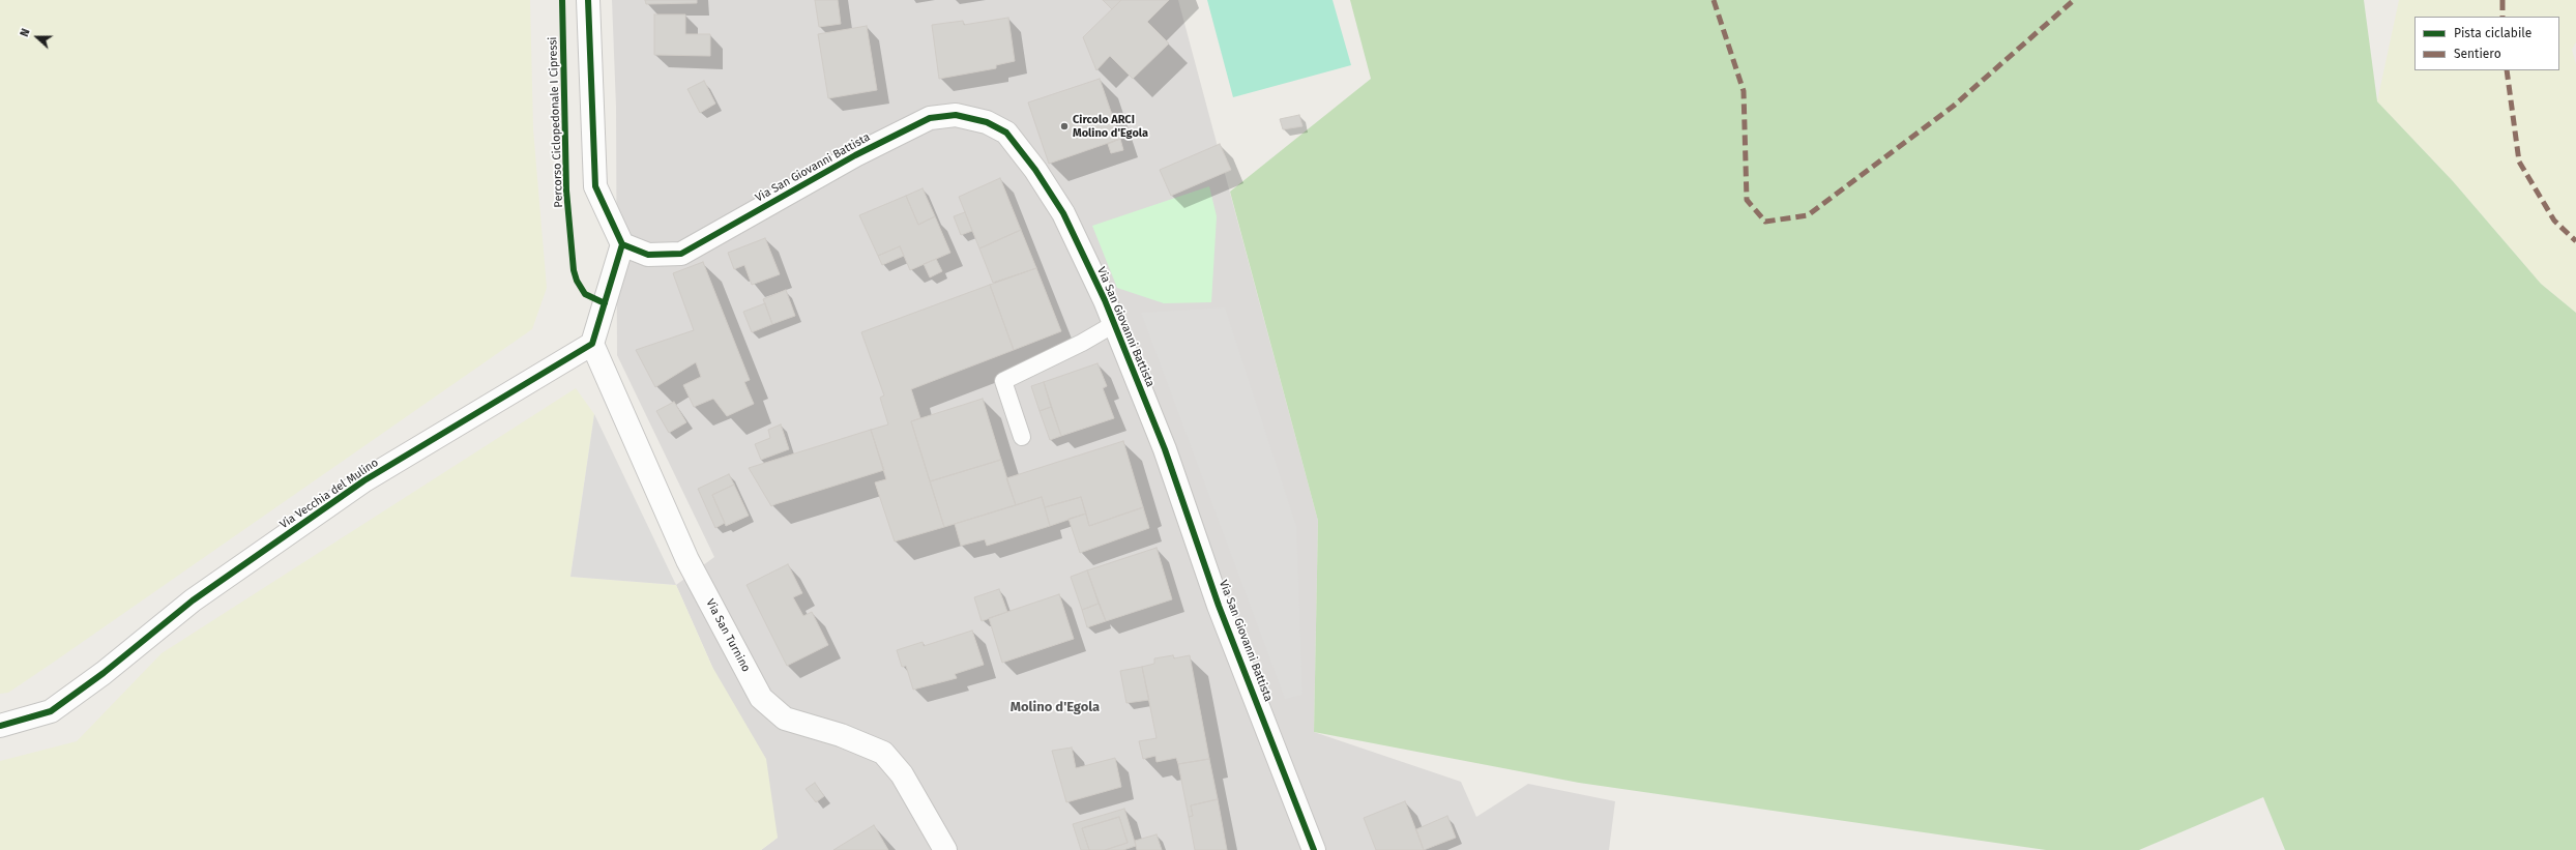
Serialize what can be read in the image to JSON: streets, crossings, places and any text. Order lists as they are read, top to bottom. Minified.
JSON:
{"streets":{"street":["Via San Giovanni Battista","Via Vecchia del Mulino","Via San Turnino"],"cycle path":["Percorso Ciclopedonale I Cipressi"]},"crossings":[["Via Vecchia del Mulino","Via San Turnino"]],"districts":["Molino d'Egola"],"places":["Circolo ARCI Molino d'Egola"],"legend":["Pista ciclabile","Sentiero"],"north":"left"}
